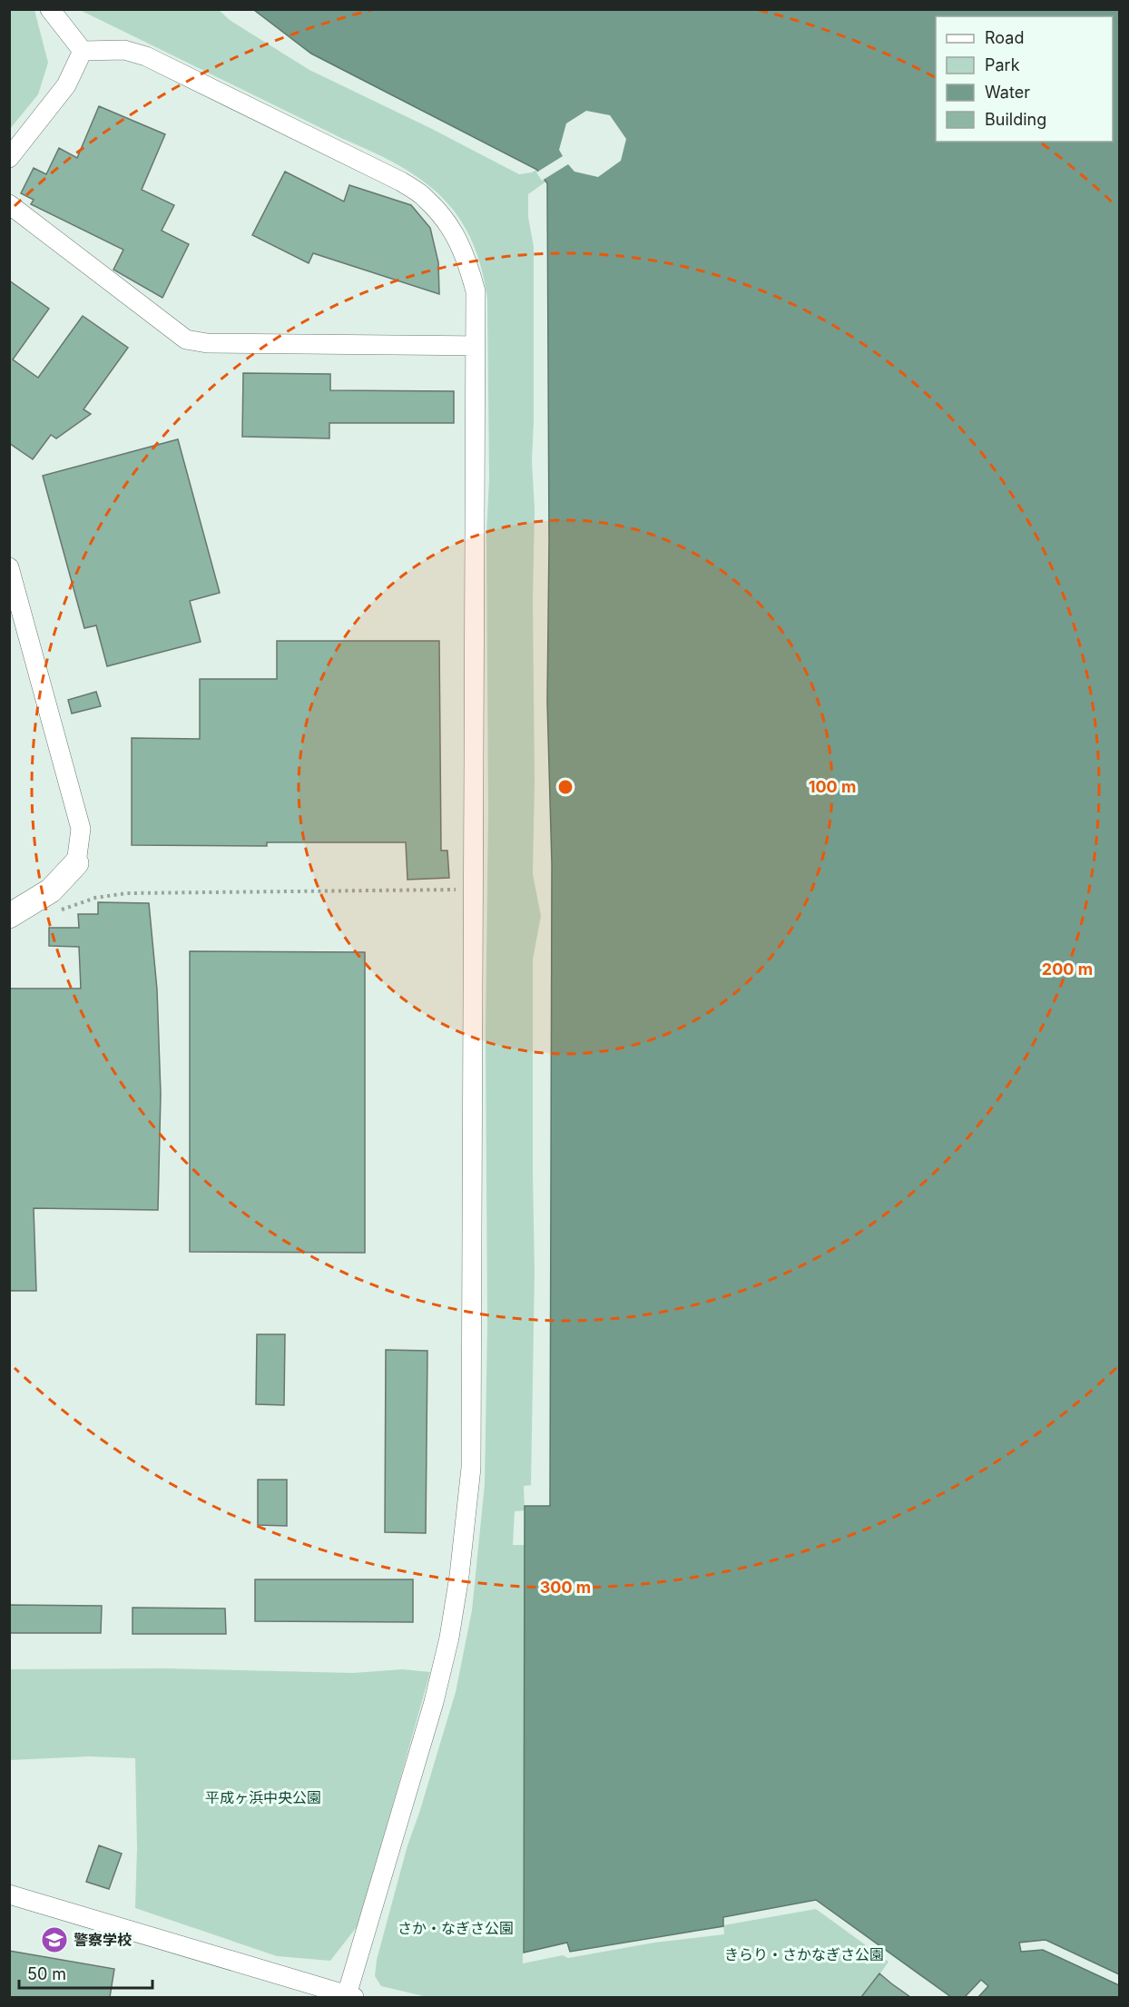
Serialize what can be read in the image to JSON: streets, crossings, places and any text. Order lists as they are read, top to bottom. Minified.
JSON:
{"parks":["平成ヶ浜中央公園","さか・なぎさ公園","きらり・さかなぎさ公園"],"places":{"school or university":["警察学校"]},"legend":["Road","Park","Water","Building"],"scale_bar":"50 m","rings":["100 m","200 m","300 m"]}
